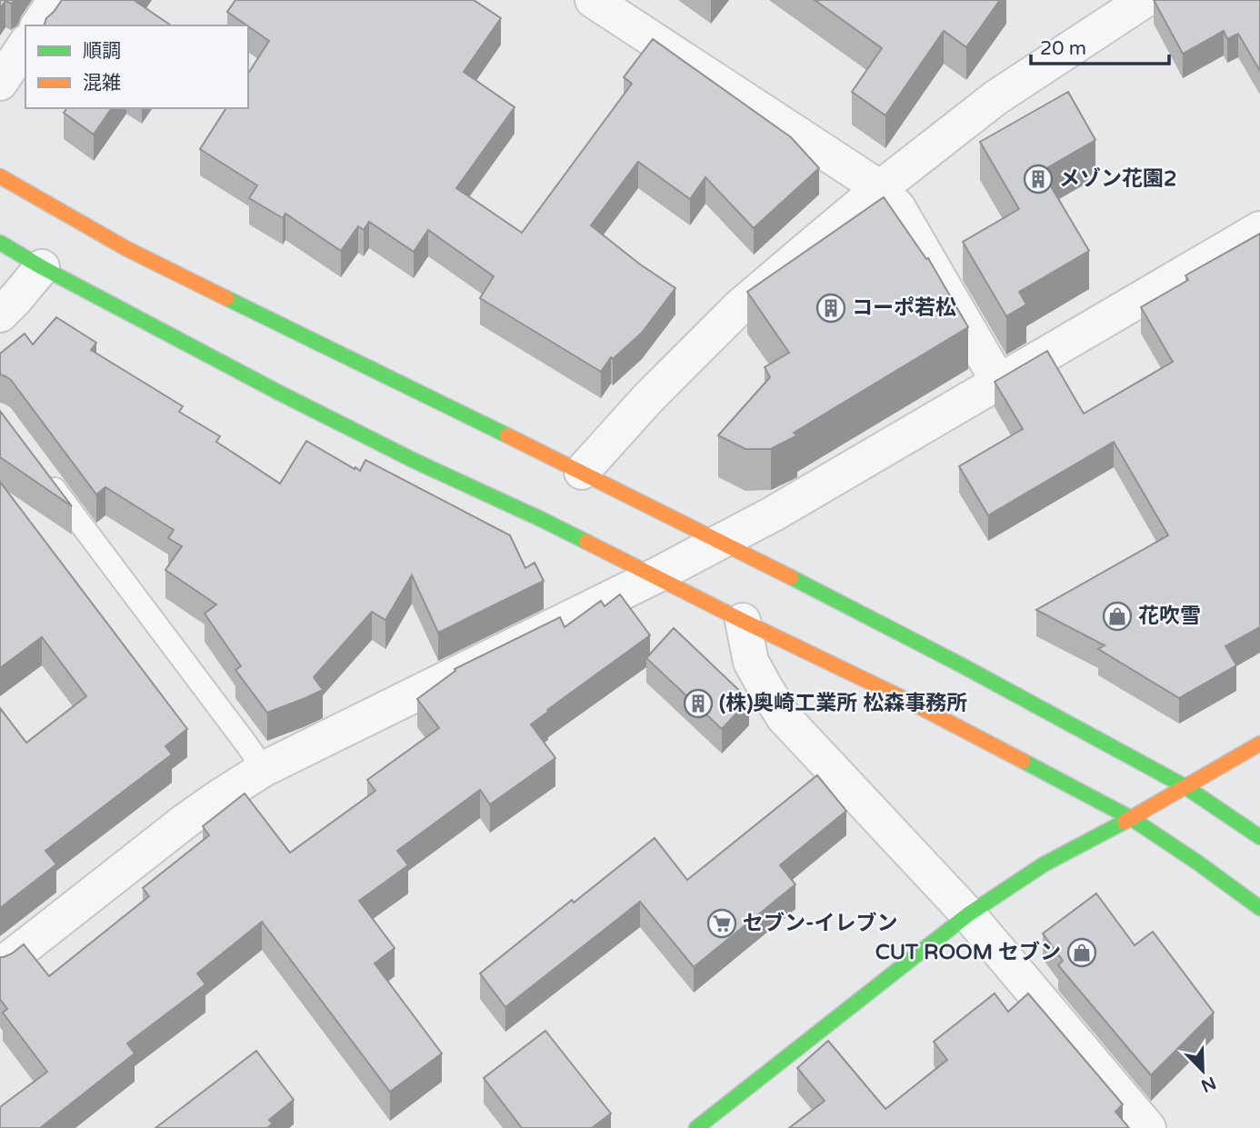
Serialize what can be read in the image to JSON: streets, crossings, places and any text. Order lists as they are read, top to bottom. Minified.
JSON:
{"places":{"building":["メゾン花園2","コーポ若松","(株)奥崎工業所 松森事務所"],"shop":["花吹雪","CUT ROOM セブン"],"supermarket":["セブン-イレブン"]},"legend":["順調","混雑"],"scale_bar":"20 m","north":"bottom right"}
